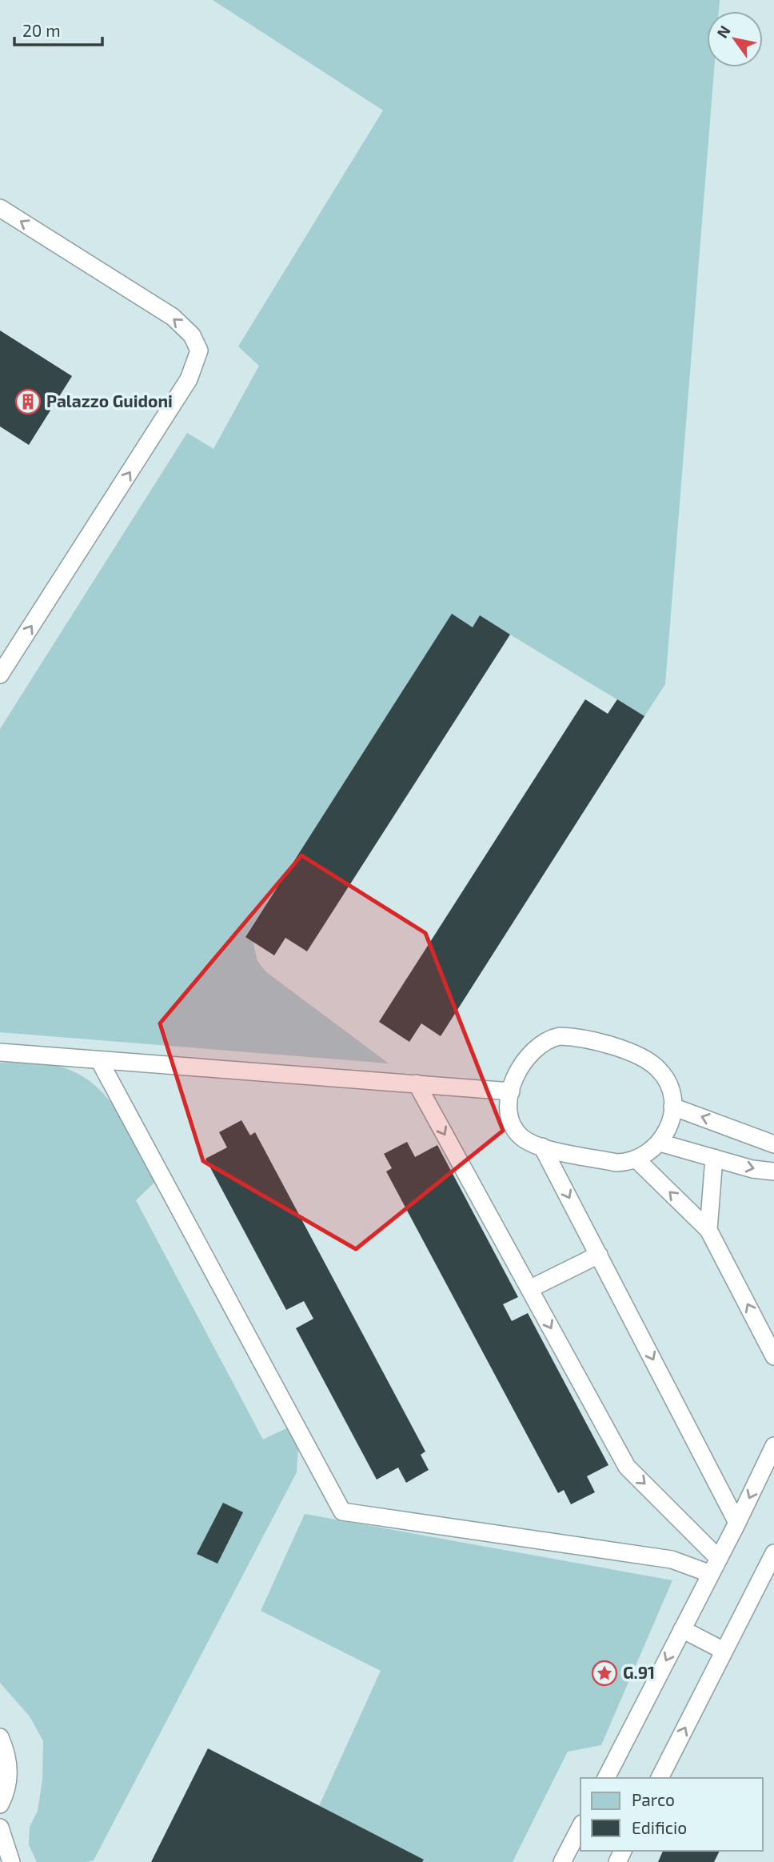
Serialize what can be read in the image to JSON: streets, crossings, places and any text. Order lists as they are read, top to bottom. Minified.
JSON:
{"places":{"building":["Palazzo Guidoni"],"place":["G.91"]},"legend":["Parco","Edificio"],"scale_bar":"20 m","north":"top left"}
